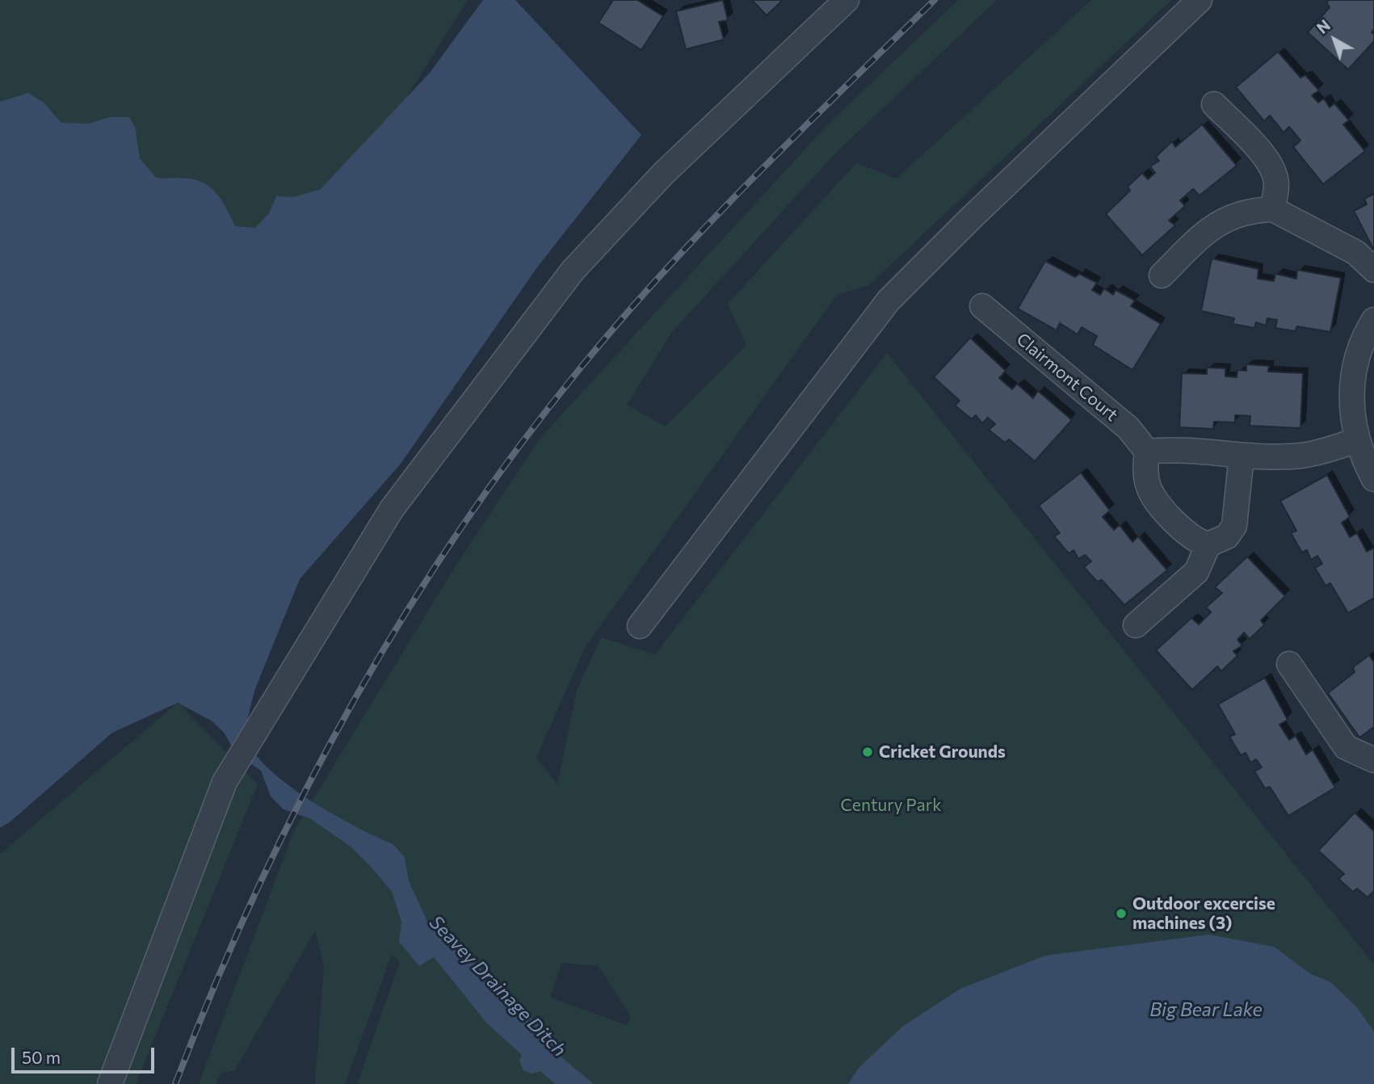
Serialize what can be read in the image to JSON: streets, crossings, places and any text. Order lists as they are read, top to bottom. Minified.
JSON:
{"streets":{"street":["Clairmont Court"]},"water":["Seavey Drainage Ditch","Big Bear Lake"],"parks":["Century Park"],"places":["Cricket Grounds","Outdoor excercise machines (3)"],"scale_bar":"50 m","north":"top left"}
